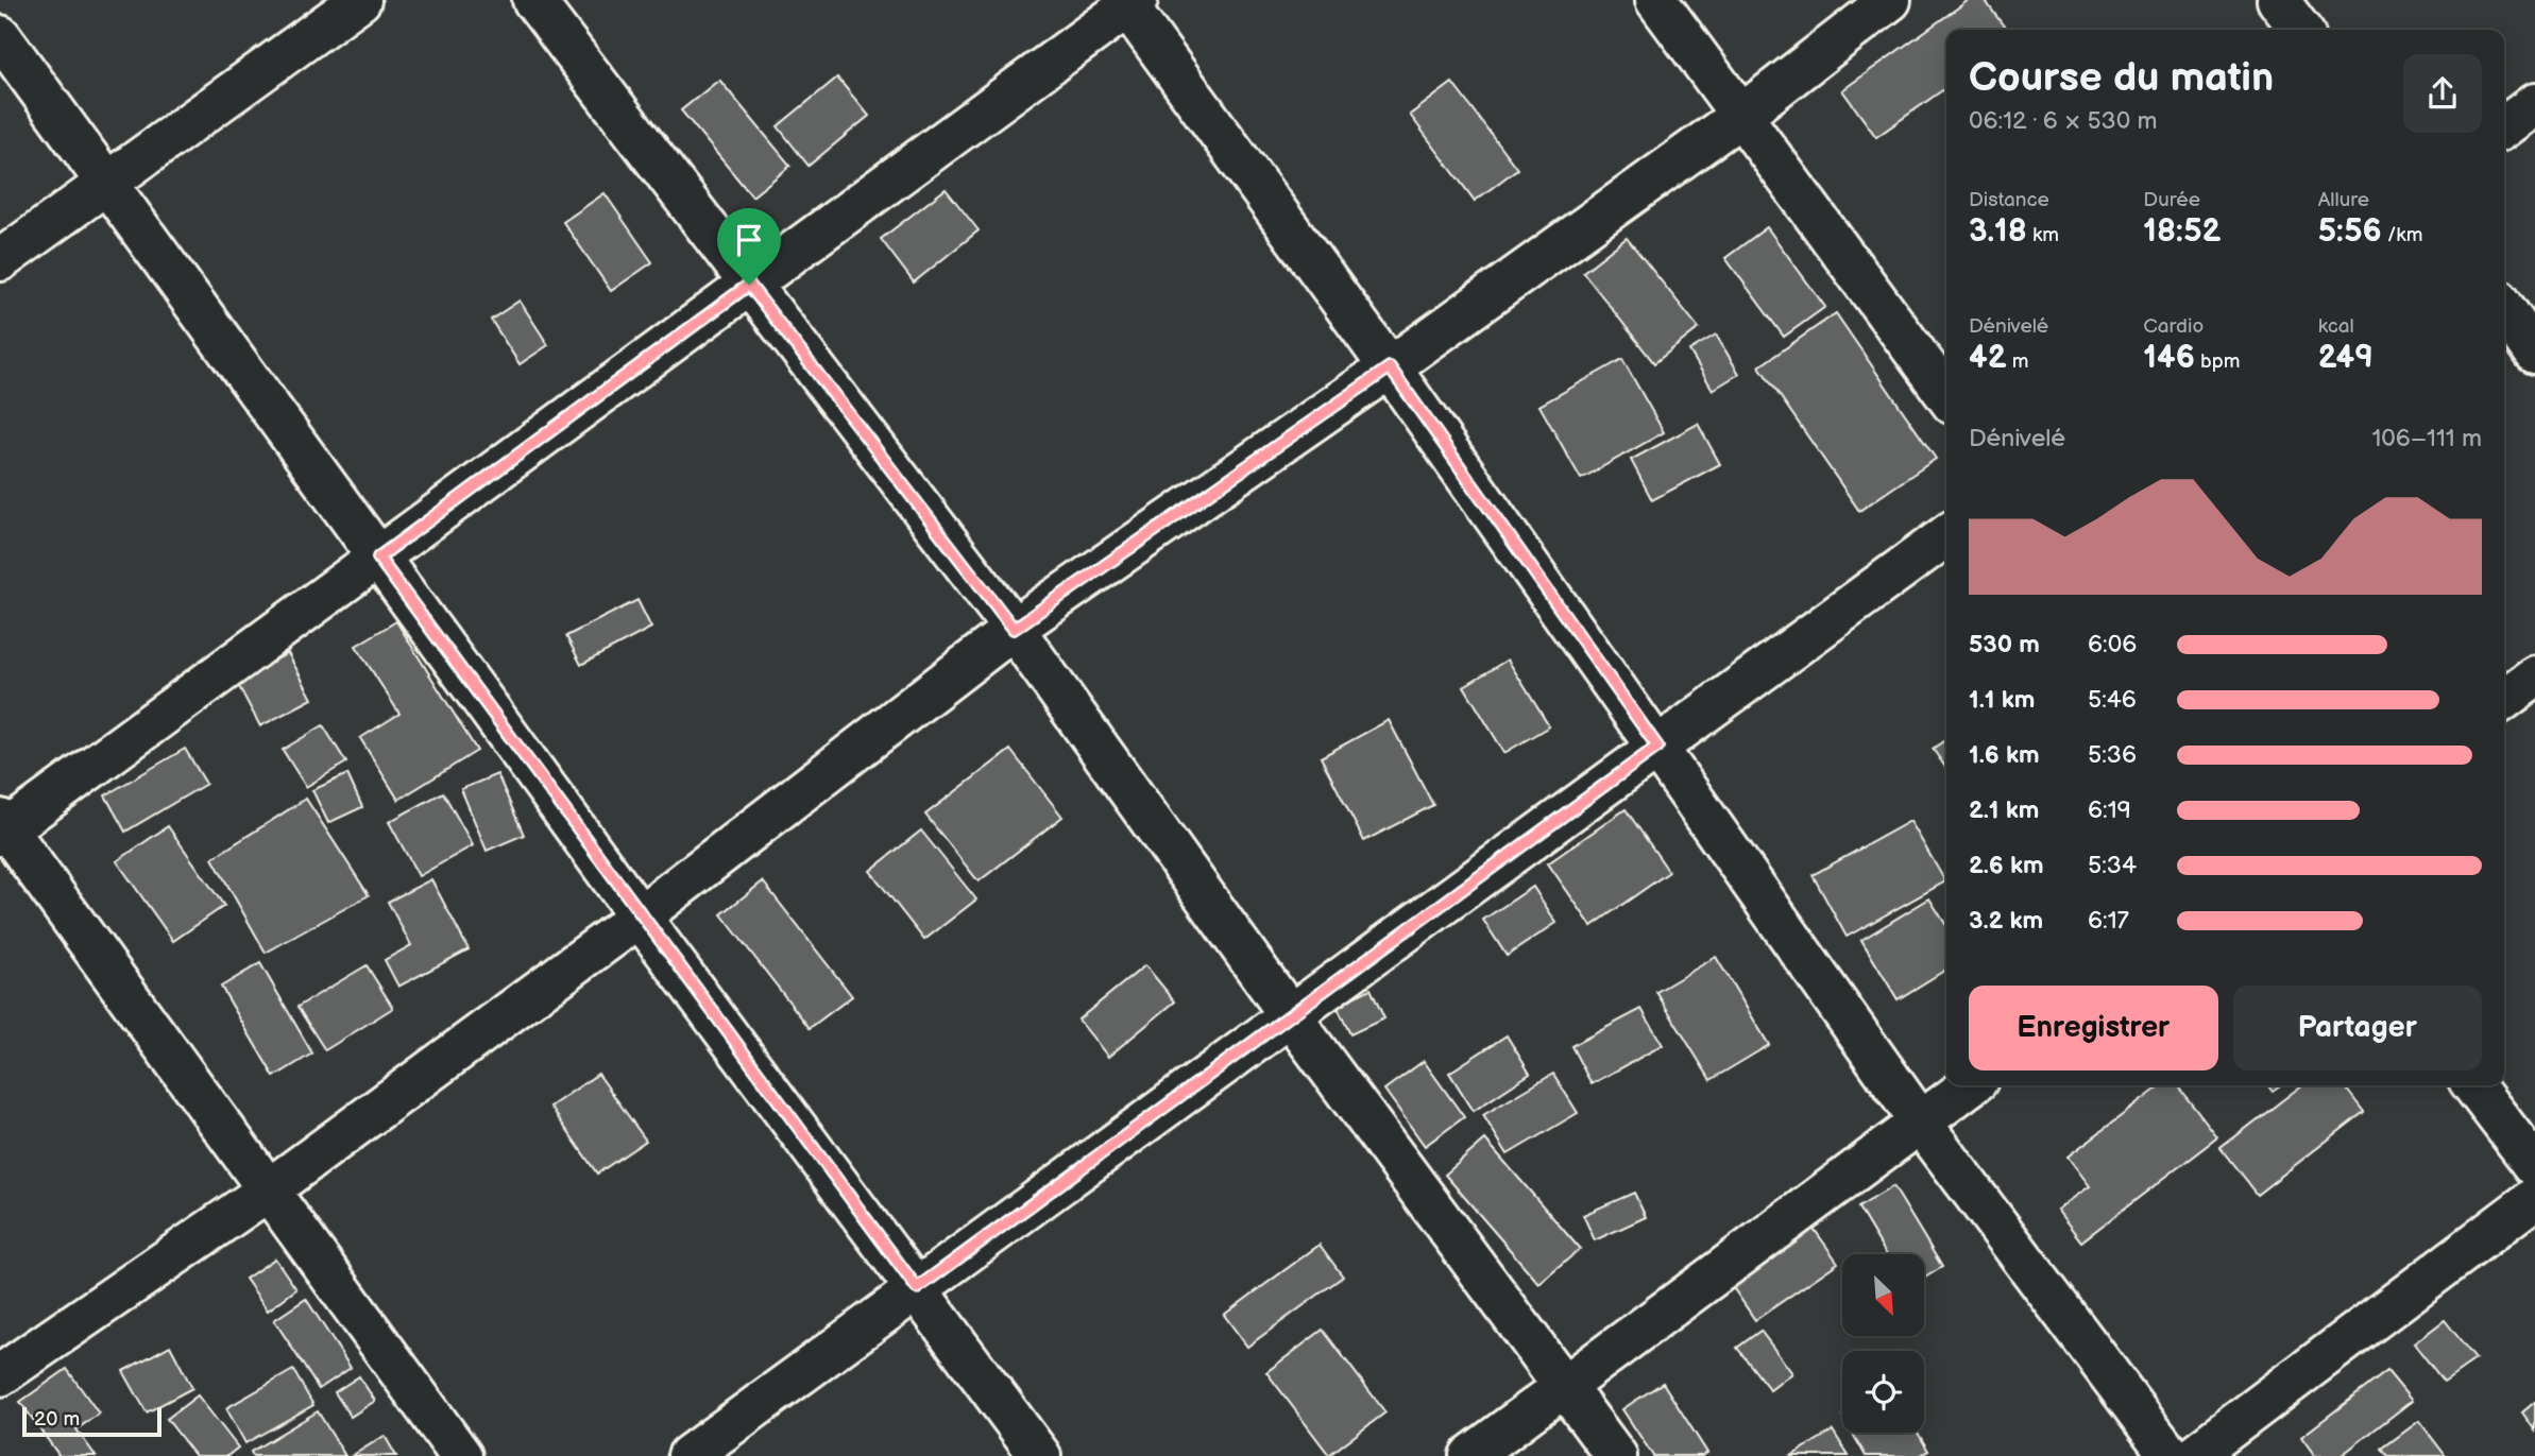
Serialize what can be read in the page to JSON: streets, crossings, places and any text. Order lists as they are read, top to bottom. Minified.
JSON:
{"scale_bar":"20 m","north":"bottom right","page":{"heading":["Course du matin","06:12 · 6 × 530 m"],"stats":[["Distance","3.18 km"],["Durée","18:52"],["Allure","5:56 /km"],["Dénivelé","42 m"],["Cardio","146 bpm"],["kcal","249"]],"chart":["Dénivelé","106–111 m"],"list":[{"name":"530 m","note":"6:06"},{"name":"1.1 km","note":"5:46"},{"name":"1.6 km","note":"5:36"},{"name":"2.1 km","note":"6:19"},{"name":"2.6 km","note":"5:34"},{"name":"3.2 km","note":"6:17"}],"buttons":["Enregistrer","Partager"],"scale":"20 m"}}
